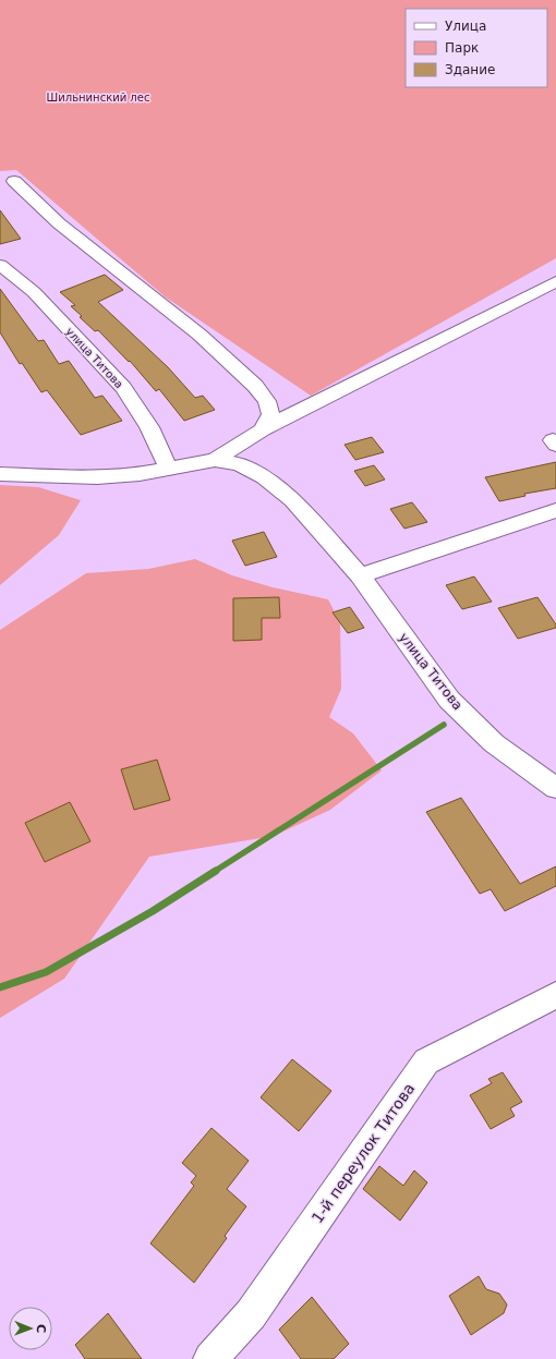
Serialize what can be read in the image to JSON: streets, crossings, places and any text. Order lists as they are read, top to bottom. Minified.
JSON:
{"streets":{"street":["улица Титова","1-й переулок Титова"]},"parks":["Шильнинский лес"],"legend":["Улица","Парк","Здание"],"north":"right"}
